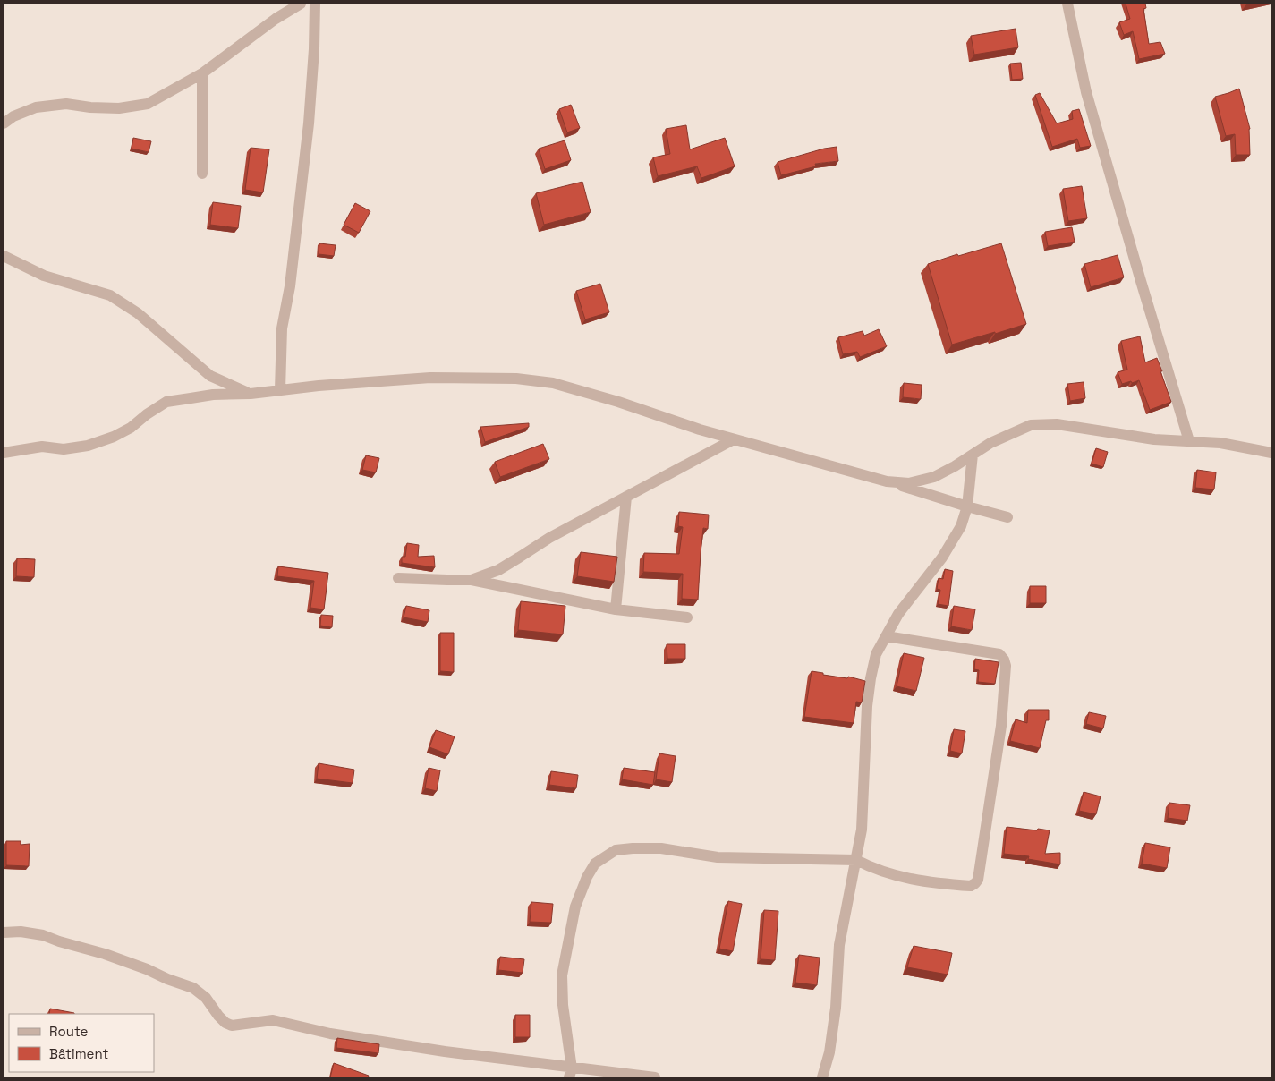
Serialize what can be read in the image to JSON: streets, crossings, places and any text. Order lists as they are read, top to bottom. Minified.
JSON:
{"legend":["Route","Bâtiment"]}
